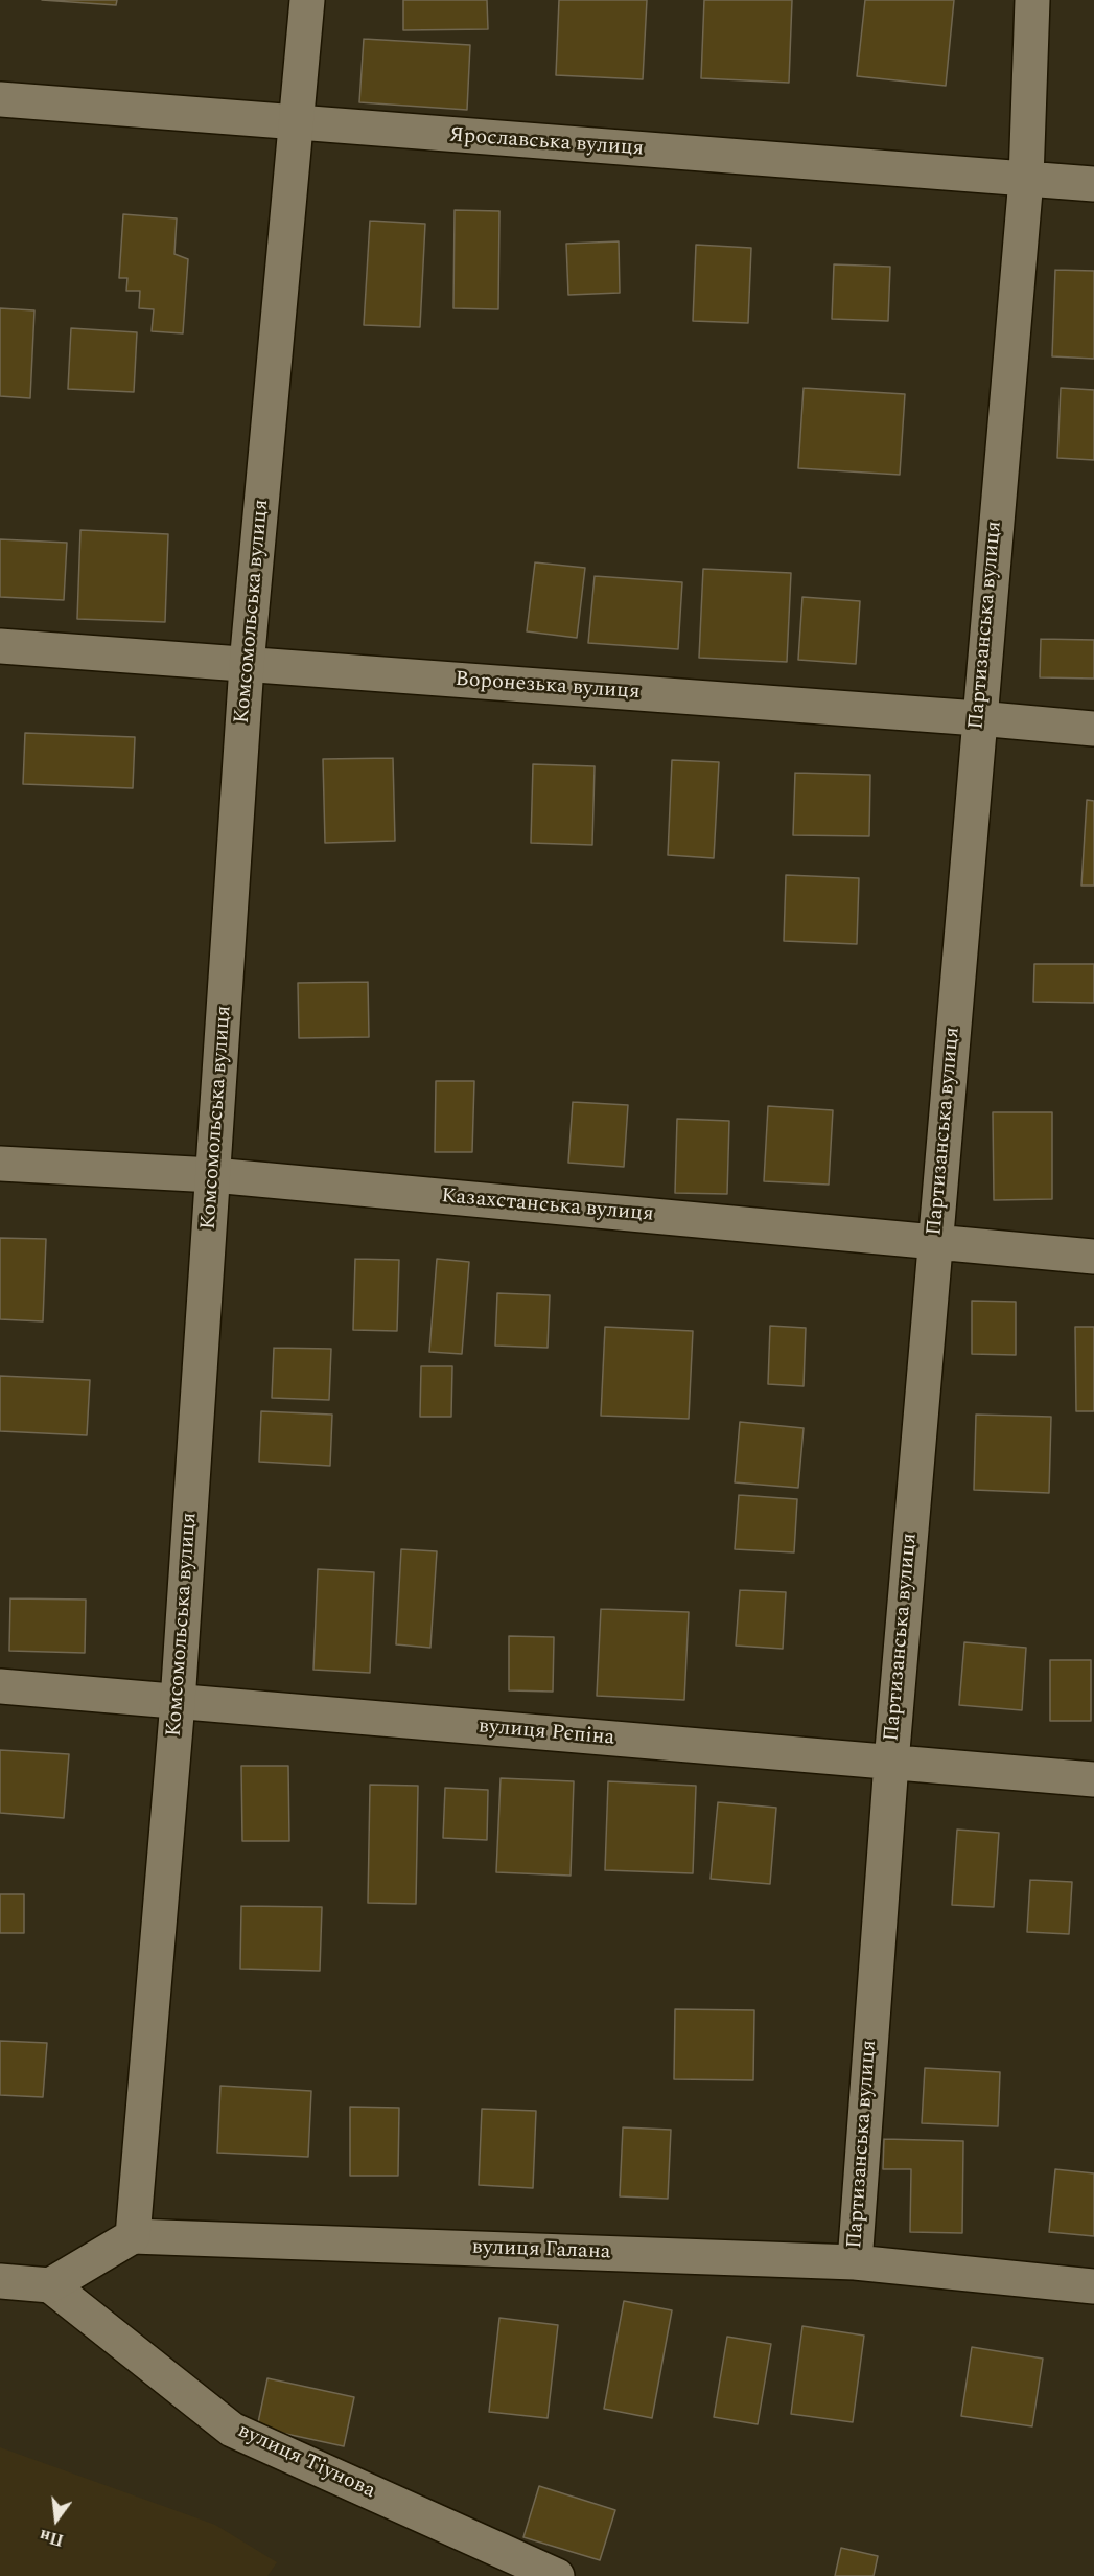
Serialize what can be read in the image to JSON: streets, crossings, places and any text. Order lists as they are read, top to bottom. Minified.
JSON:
{"streets":{"street":["Ярославська вулиця","Комсомольська вулиця","Партизанська вулиця","Воронезька вулиця","Казахстанська вулиця","вулиця Рєпіна","вулиця Галана","вулиця Тіунова"]},"crossings":[["Ярославська вулиця","Комсомольська вулиця"],["Ярославська вулиця","Партизанська вулиця"],["Комсомольська вулиця","Воронезька вулиця"],["Комсомольська вулиця","Казахстанська вулиця"],["Комсомольська вулиця","вулиця Рєпіна"],["Комсомольська вулиця","вулиця Галана"],["Партизанська вулиця","Воронезька вулиця"],["Партизанська вулиця","Казахстанська вулиця"],["Партизанська вулиця","вулиця Рєпіна"],["Партизанська вулиця","вулиця Галана"]],"north":"bottom"}
